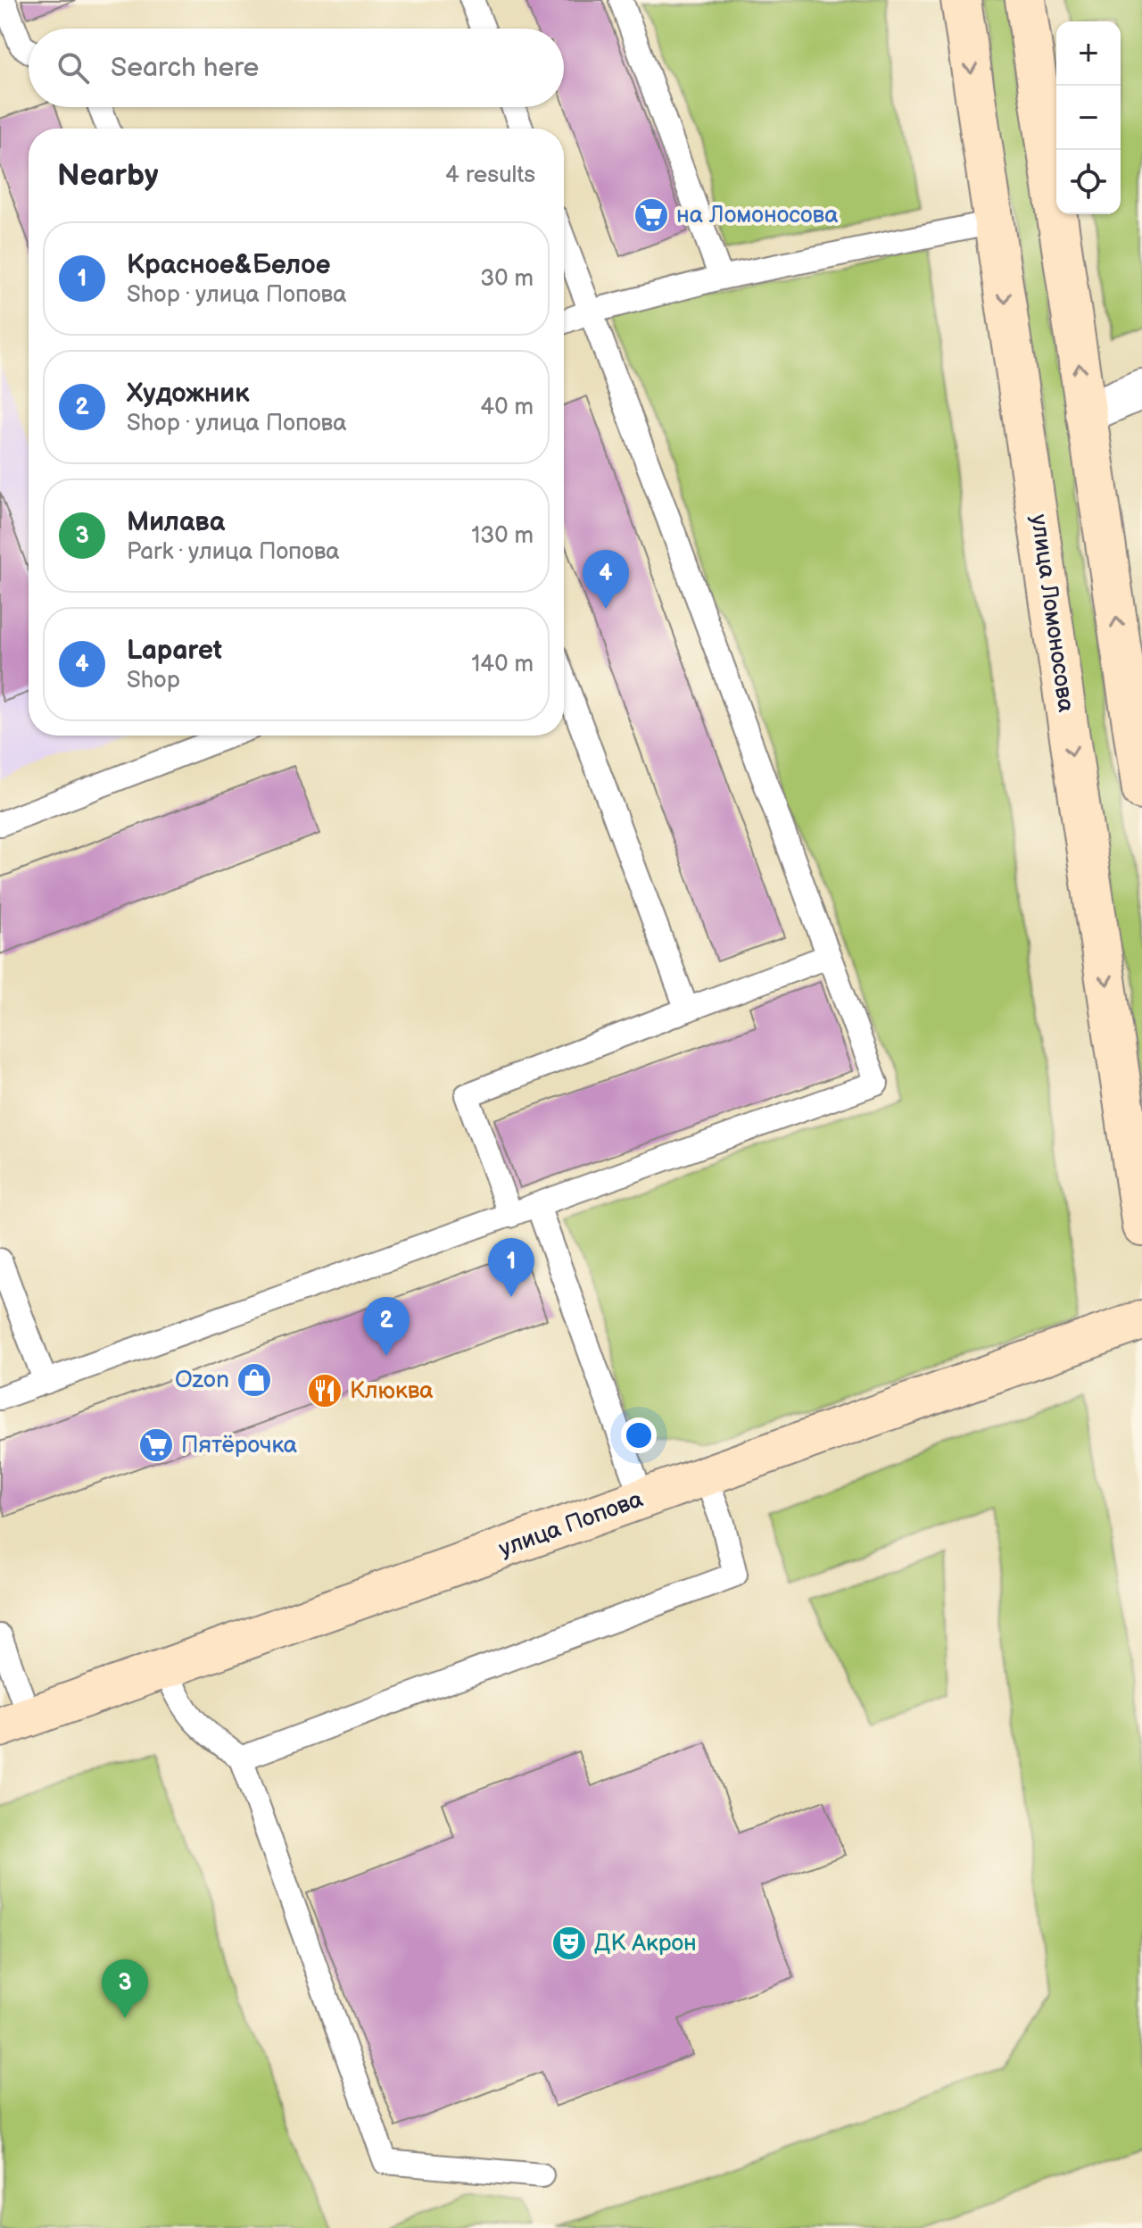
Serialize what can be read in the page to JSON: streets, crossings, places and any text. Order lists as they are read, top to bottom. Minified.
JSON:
{"streets":{"main road":["улица Ломоносова","улица Попова"]},"places":{"supermarket":["на Ломоносова","Пятёрочка"],"shop":["Ozon"],"restaurant":["Клюква"],"theatre":["ДК Акрон"]},"page":{"map_buttons":["+","−"],"search":"Search here","heading":["Nearby","4 results"],"list":[{"mark":"1","name":"Красное&Белое","note":"Shop · улица Попова","value":"30 m"},{"mark":"2","name":"Художник","note":"Shop · улица Попова","value":"40 m"},{"mark":"3","name":"Милава","note":"Park · улица Попова","value":"130 m"},{"mark":"4","name":"Laparet","note":"Shop","value":"140 m"}],"pins":["4","1","2","3"]}}
